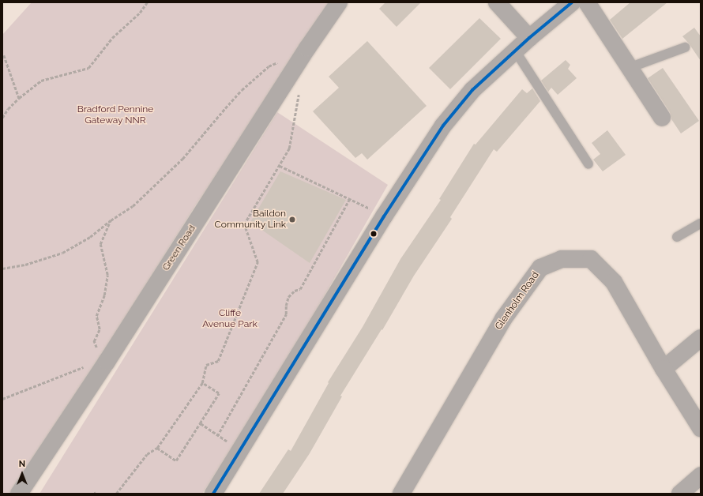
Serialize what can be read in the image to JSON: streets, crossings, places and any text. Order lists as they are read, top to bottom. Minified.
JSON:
{"streets":{"street":["Green Road","Glenholm Road"]},"parks":["Bradford Pennine Gateway NNR","Cliffe Avenue Park"],"places":["Baildon Community Link"],"north":"top"}
